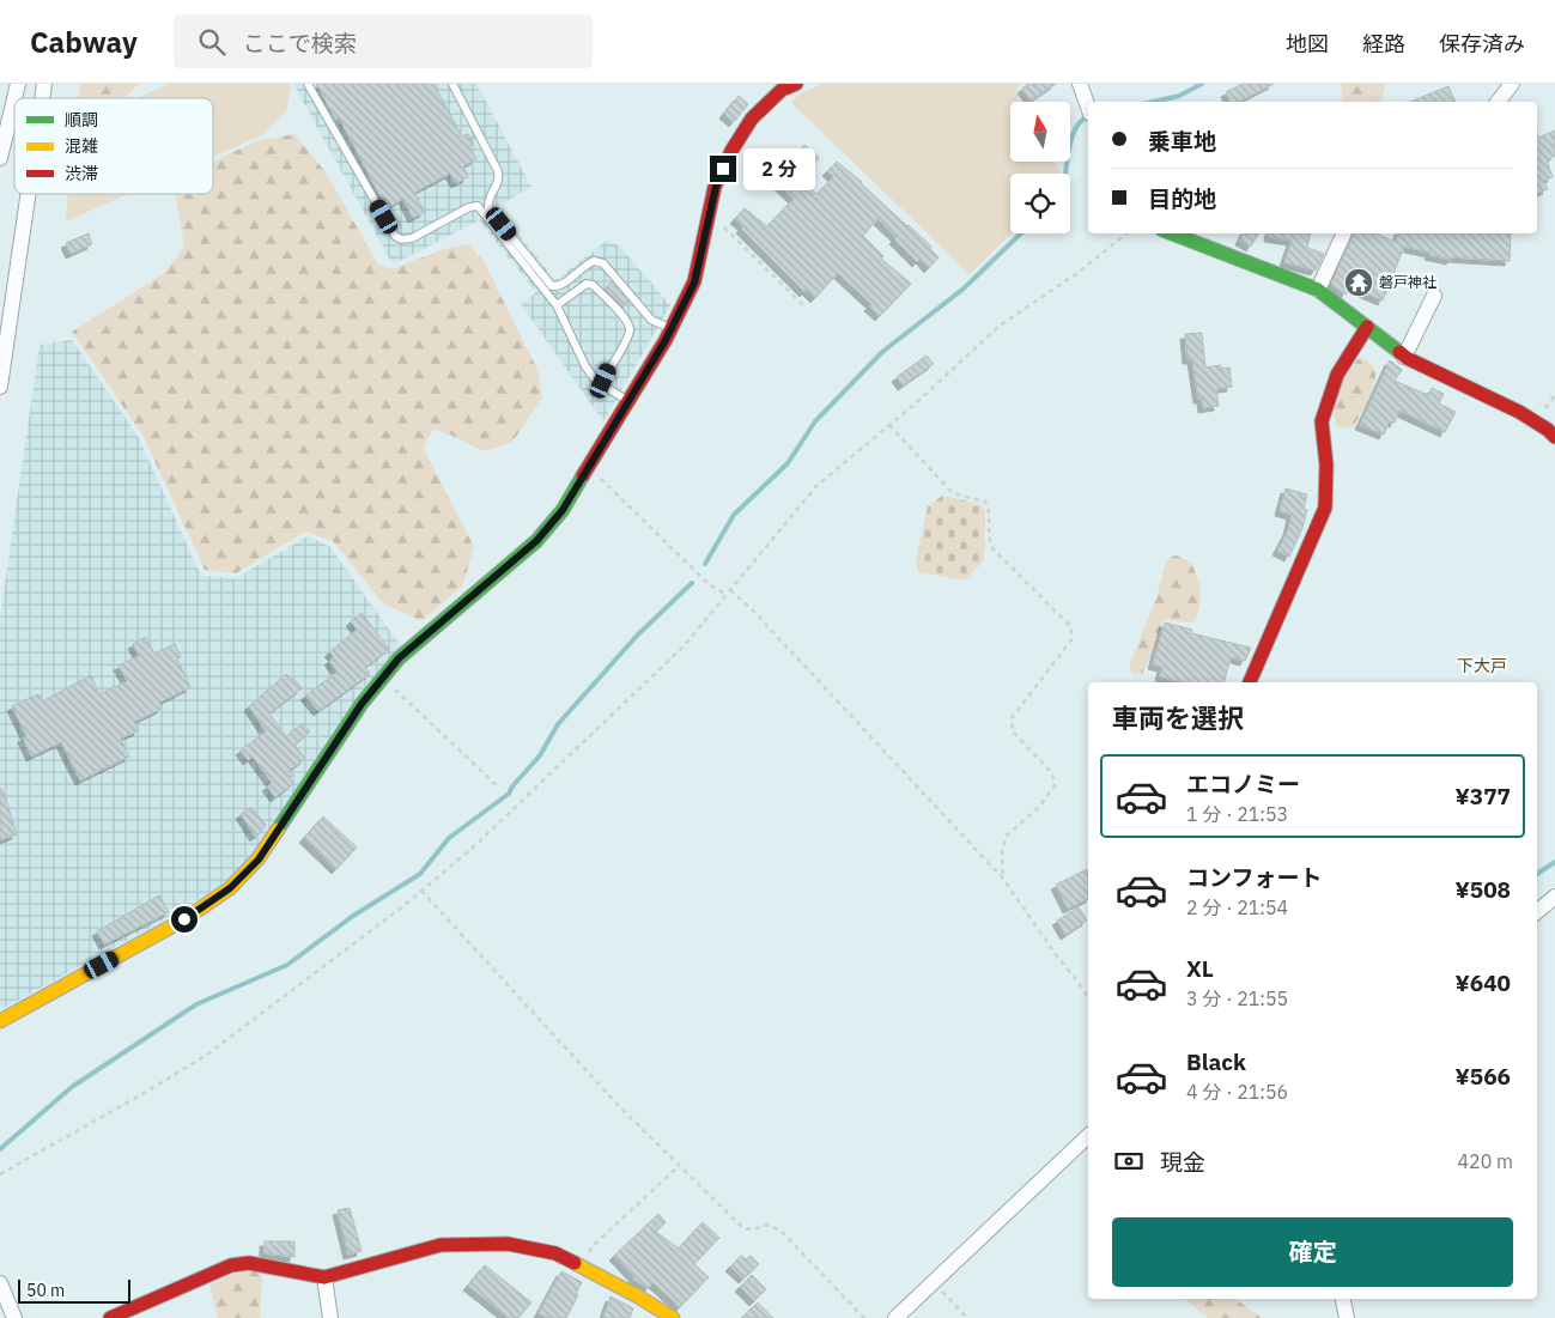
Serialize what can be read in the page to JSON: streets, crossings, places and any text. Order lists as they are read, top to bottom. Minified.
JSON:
{"districts":["下大戸"],"places":{"temple":["磐戸神社"]},"legend":["順調","混雑","渋滞"],"scale_bar":"50 m","north":"top","page":{"header":"Cabway","search":"ここで検索","nav":["地図","経路","保存済み"],"banner":["乗車地","目的地"],"bubble":"2 分","heading":"車両を選択","list":[{"name":"エコノミー","note":"1 分 · 21:53","value":"¥377"},{"name":"コンフォート","note":"2 分 · 21:54","value":"¥508"},{"name":"XL","note":"3 分 · 21:55","value":"¥640"},{"name":"Black","note":"4 分 · 21:56","value":"¥566"}],"pay":["現金","420 m"],"buttons":"確定","scale":"50 m"}}
